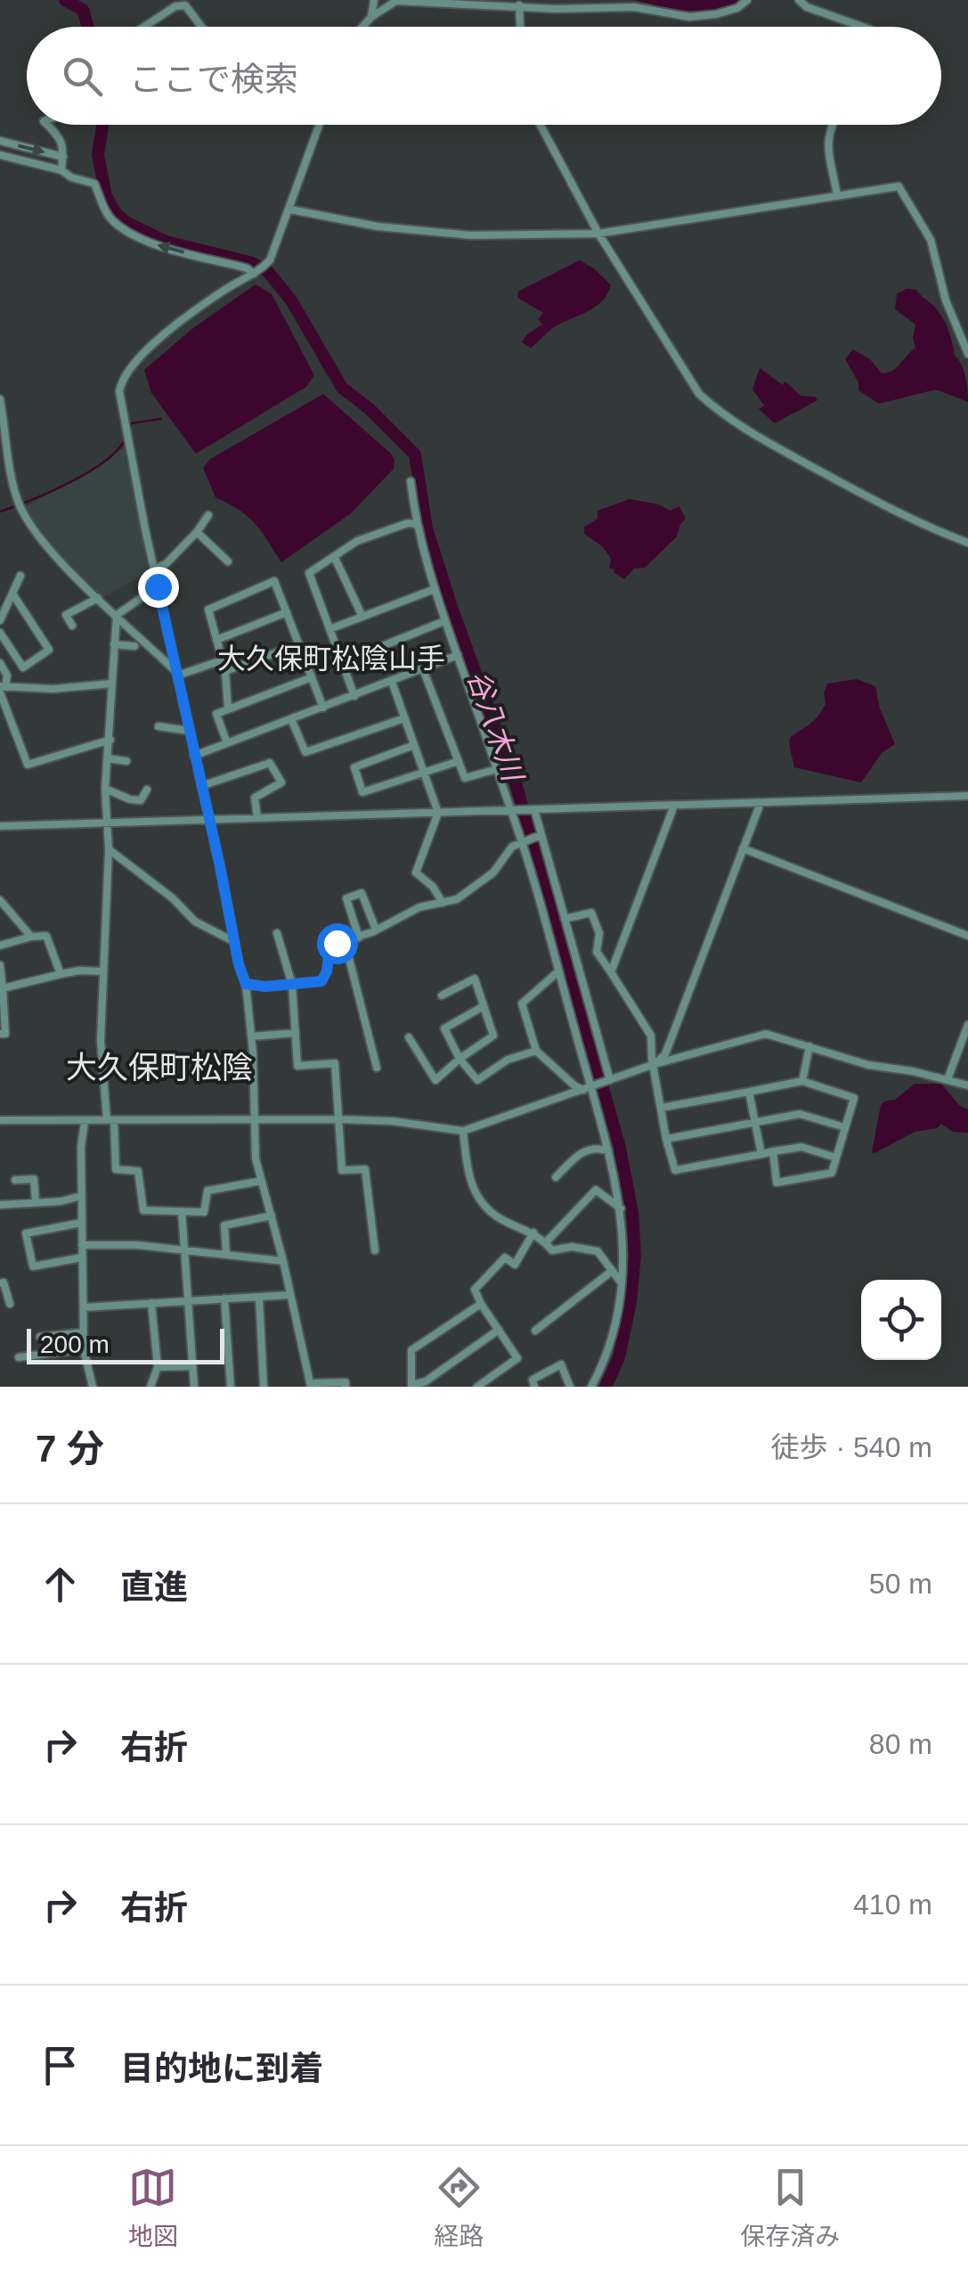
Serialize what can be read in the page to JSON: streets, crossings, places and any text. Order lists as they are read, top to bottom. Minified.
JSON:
{"districts":["大久保町松陰山手","大久保町松陰"],"water":["谷八木川"],"scale_bar":"200 m","page":{"search":"ここで検索","scale":"200 m","heading":["7 分","徒歩 · 540 m"],"list":[["直進","50 m"],["右折","80 m"],["右折","410 m"],"目的地に到着"],"nav":["地図","経路","保存済み"]}}
